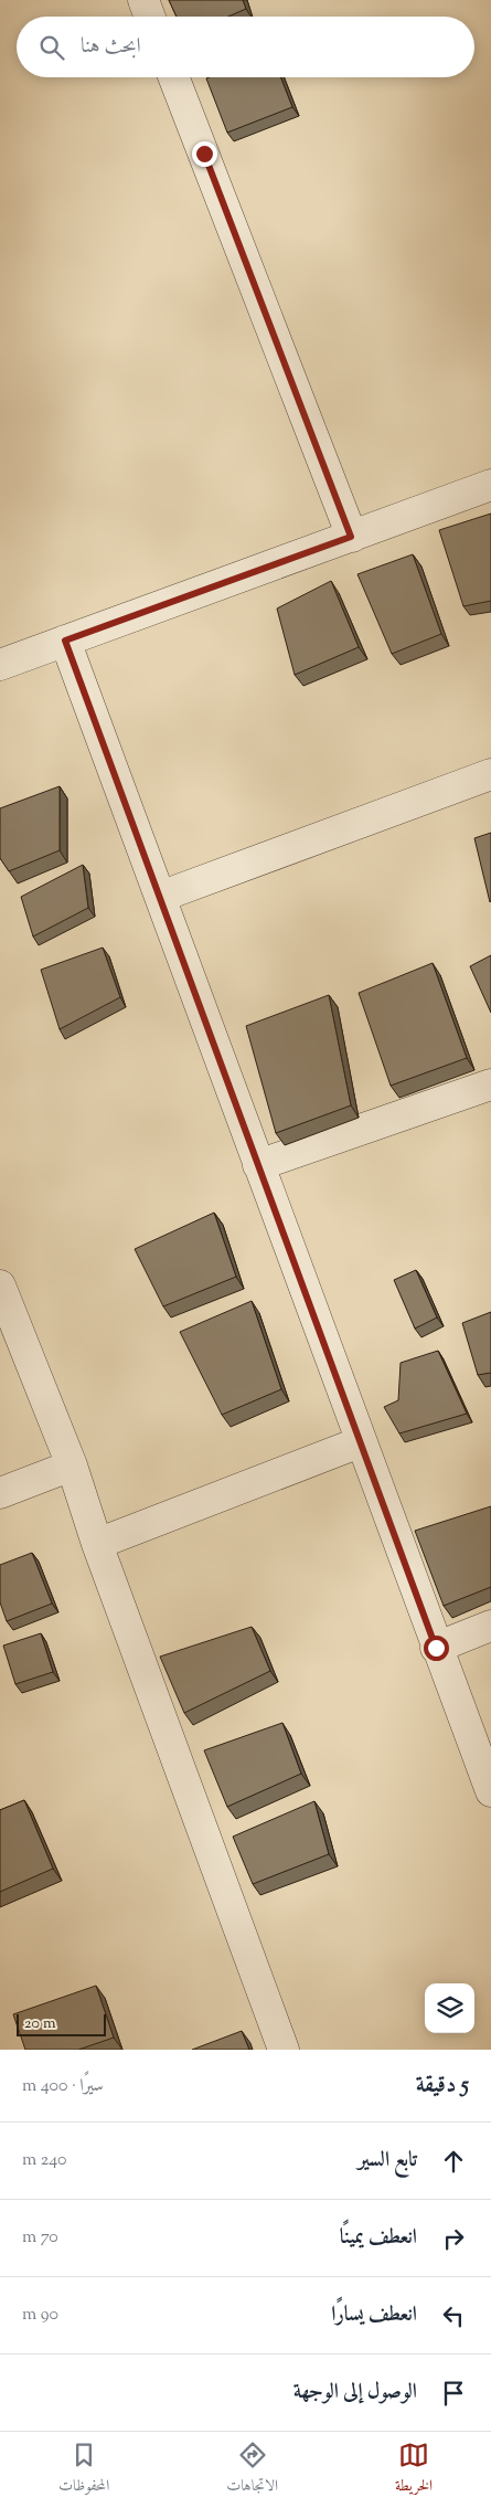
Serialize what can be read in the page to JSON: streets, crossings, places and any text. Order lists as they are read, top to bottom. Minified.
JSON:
{"scale_bar":"20 m","page":{"search":"ابحث هنا","scale":"20 m","heading":["5 دقيقة","سيرًا · 400 m"],"list":[["تابع السير","240 m"],["انعطف يمينًا","70 m"],["انعطف يسارًا","90 m"],"الوصول إلى الوجهة"],"nav":["الخريطة","الاتجاهات","المحفوظات"]}}
